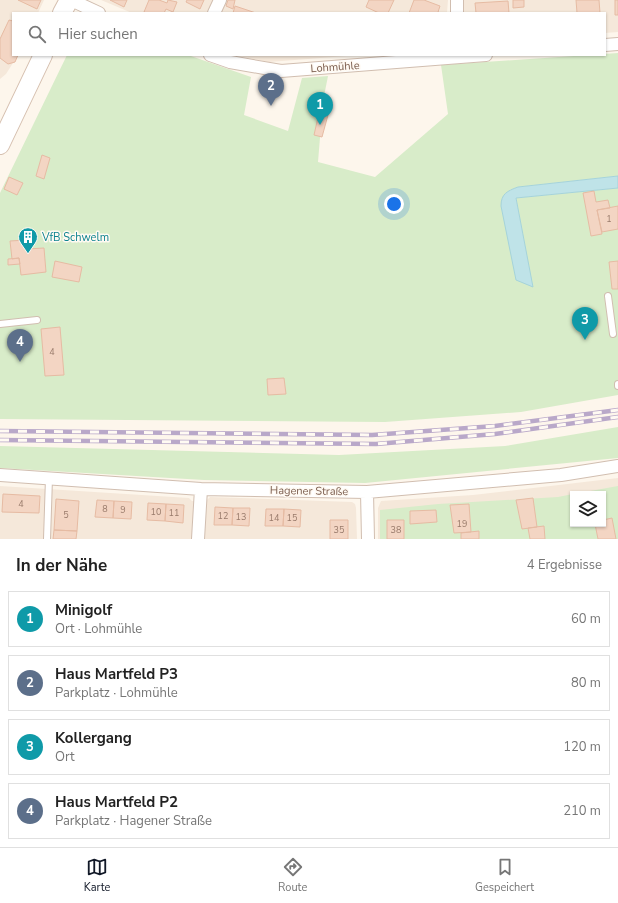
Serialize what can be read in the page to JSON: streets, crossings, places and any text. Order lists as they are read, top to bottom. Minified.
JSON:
{"streets":{"street":["Lohmühle","Hagener Straße"]},"places":{"building":["VfB Schwelm"]},"house_numbers":["1","4","4","8","9","10","11","5","12","13","14","15","19","35","38"],"page":{"search":"Hier suchen","pins":["2","1","3","4"],"heading":["In der Nähe","4 Ergebnisse"],"list":[{"mark":"1","name":"Minigolf","note":"Ort · Lohmühle","value":"60 m"},{"mark":"2","name":"Haus Martfeld P3","note":"Parkplatz · Lohmühle","value":"80 m"},{"mark":"3","name":"Kollergang","note":"Ort","value":"120 m"},{"mark":"4","name":"Haus Martfeld P2","note":"Parkplatz · Hagener Straße","value":"210 m"}],"nav":["Karte","Route","Gespeichert"]}}
